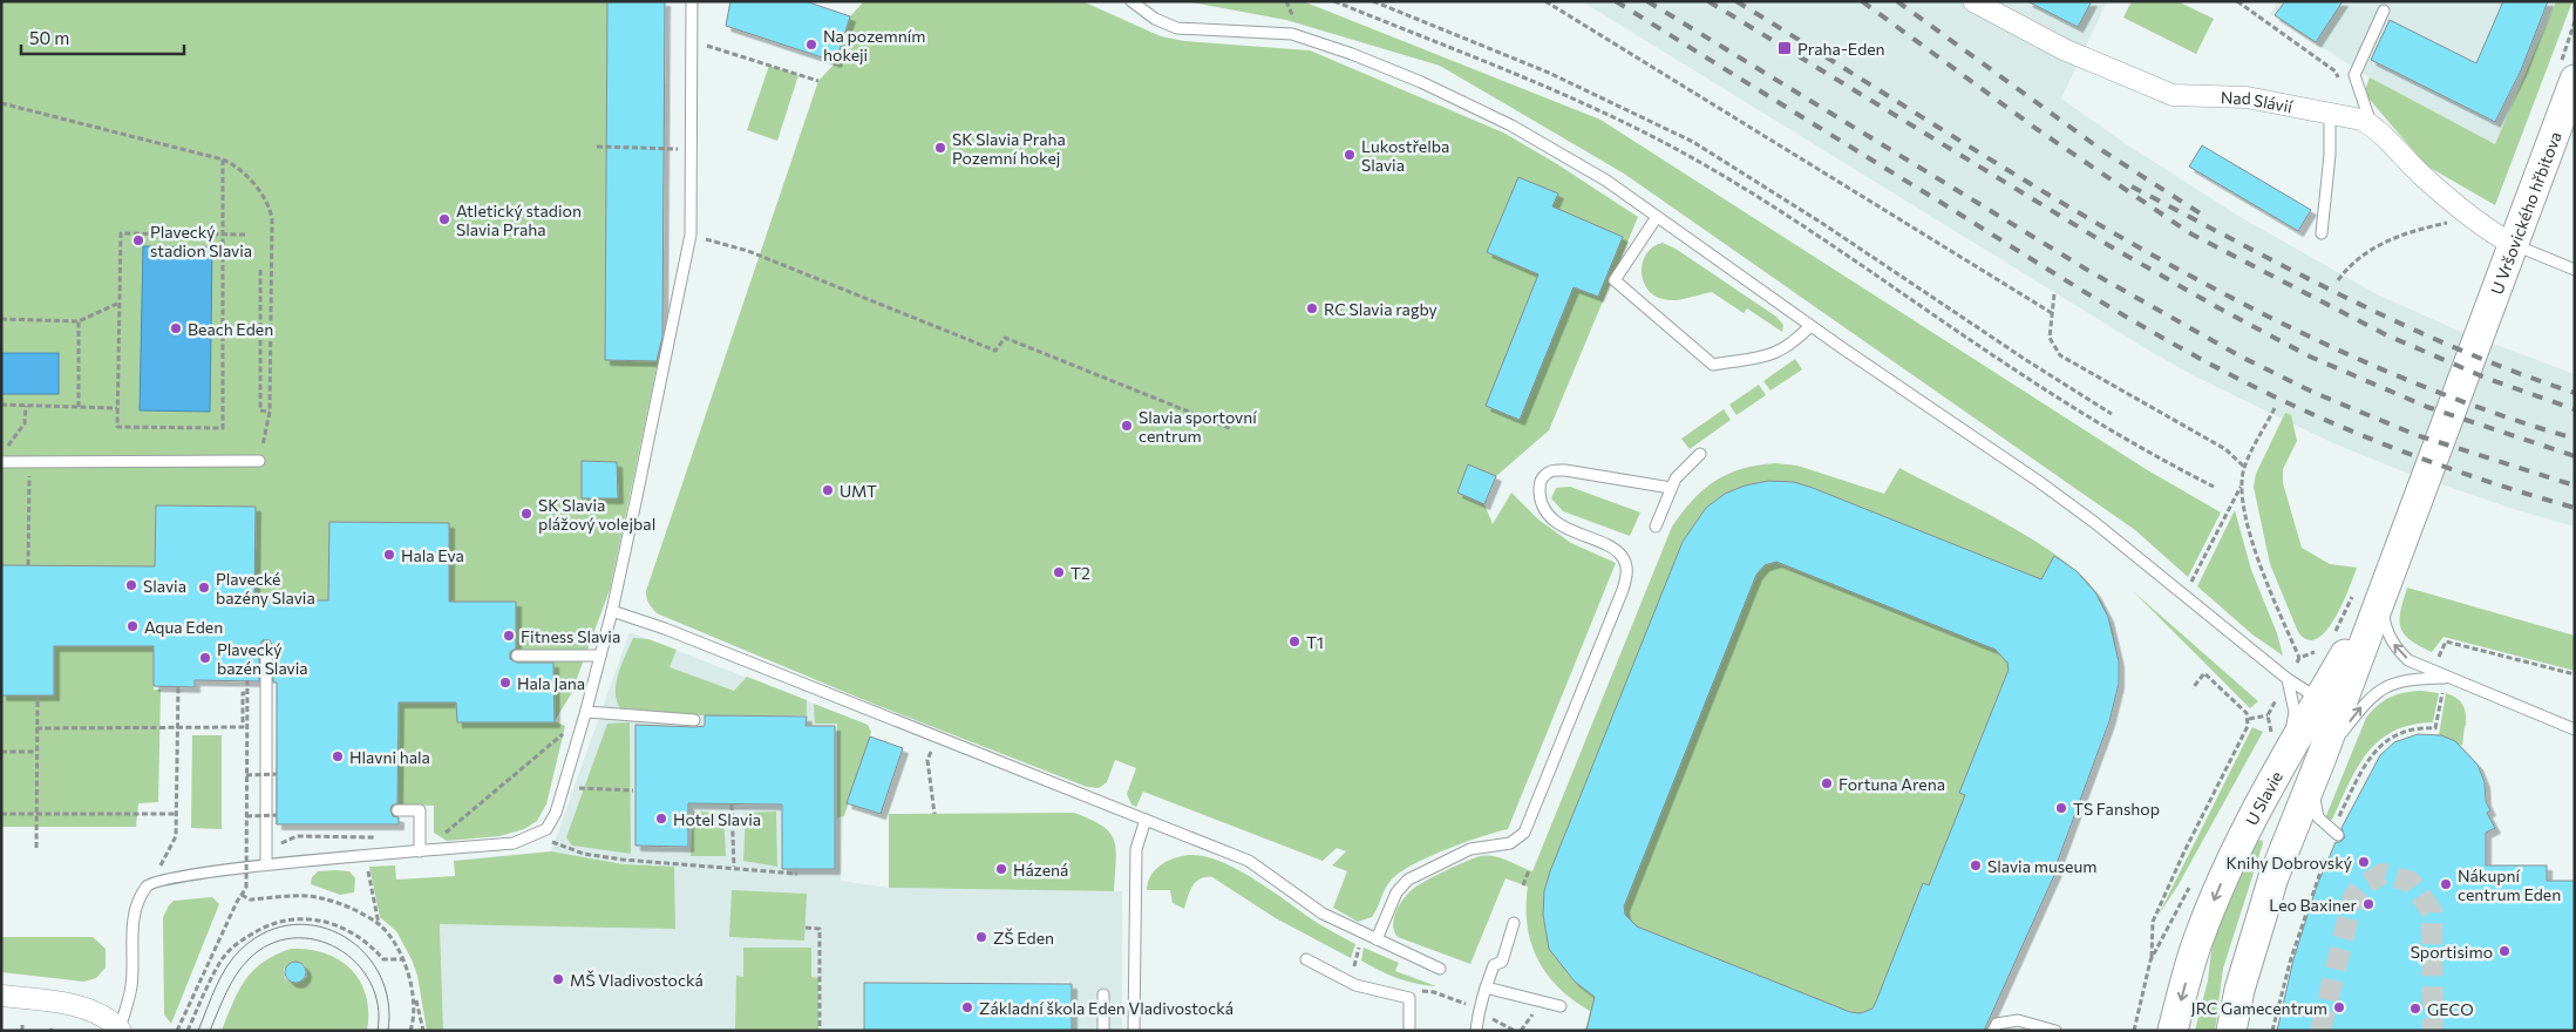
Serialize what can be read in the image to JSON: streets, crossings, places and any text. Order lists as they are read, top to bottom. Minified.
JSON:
{"streets":{"main road":["U Vršovického hřbitova","U Slavie"],"street":["Nad Slávií"]},"crossings":[["Nad Slávií","U Vršovického hřbitova"],["U Vršovického hřbitova","U Slavie"]],"places":{"other":["Na pozemním hokeji","SK Slavia Praha Pozemní hokej","Lukostřelba Slavia","Atletický stadion Slavia Praha","Plavecký stadion Slavia","RC Slavia ragby","Beach Eden","Slavia sportovní centrum","UMT","SK Slavia plážový volejbal","Hala Eva","T2","Slavia","Plavecké bazény Slavia","Aqua Eden","Fitness Slavia","T1","Plavecký bazén Slavia","Hala Jana","Hlavni hala","Fortuna Arena","TS Fanshop","Hotel Slavia","Knihy Dobrovský","Slavia museum","Házená","Nákupní centrum Eden","Leo Baxiner","ZŠ Eden","Sportisimo","MŠ Vladivostocká","Základní škola Eden Vladivostocká","JRC Gamecentrum","GECO"],"transit":["Praha-Eden"]},"scale_bar":"50 m"}
